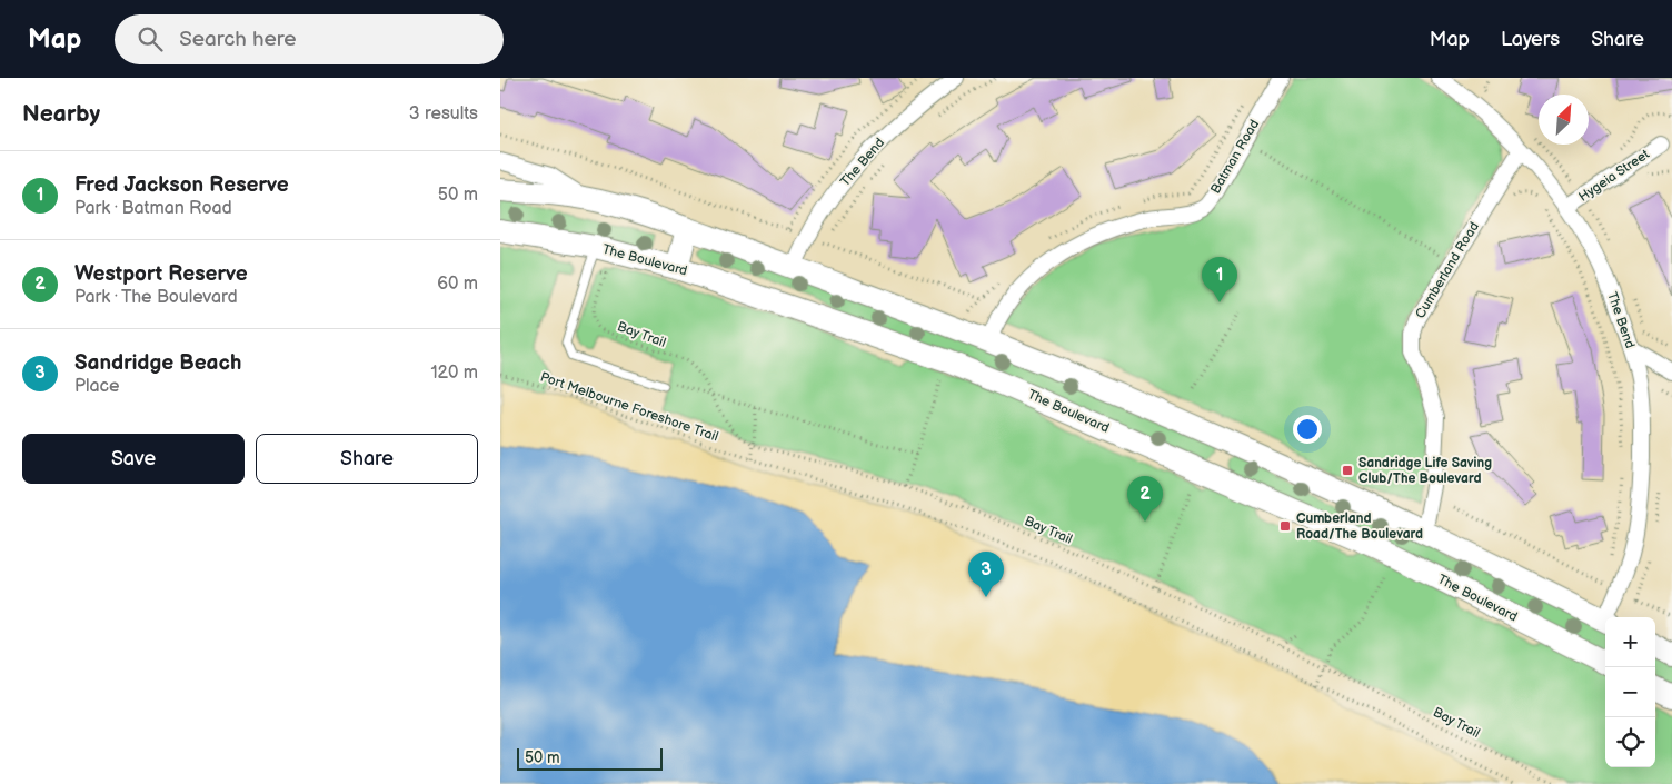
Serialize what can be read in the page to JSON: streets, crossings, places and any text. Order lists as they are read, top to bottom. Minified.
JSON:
{"streets":{"street":["Batman Road","The Bend","Hygeia Street","The Boulevard","Cumberland Road"],"path":["Bay Trail","Port Melbourne Foreshore Trail"]},"crossings":[["The Bend","Hygeia Street"],["The Bend","Cumberland Road"]],"places":{"transit":["Sandridge Life Saving Club/The Boulevard","Cumberland Road/The Boulevard"]},"scale_bar":"50 m","north":"top right","page":{"header":"Map","search":"Search here","nav":["Map","Layers","Share"],"heading":["Nearby","3 results"],"list":[{"mark":"1","name":"Fred Jackson Reserve","note":"Park · Batman Road","value":"50 m"},{"mark":"2","name":"Westport Reserve","note":"Park · The Boulevard","value":"60 m"},{"mark":"3","name":"Sandridge Beach","note":"Place","value":"120 m"}],"pins":["1","2","3"],"buttons":["Save","Share"],"map_buttons":["+","−"],"scale":"50 m"}}
